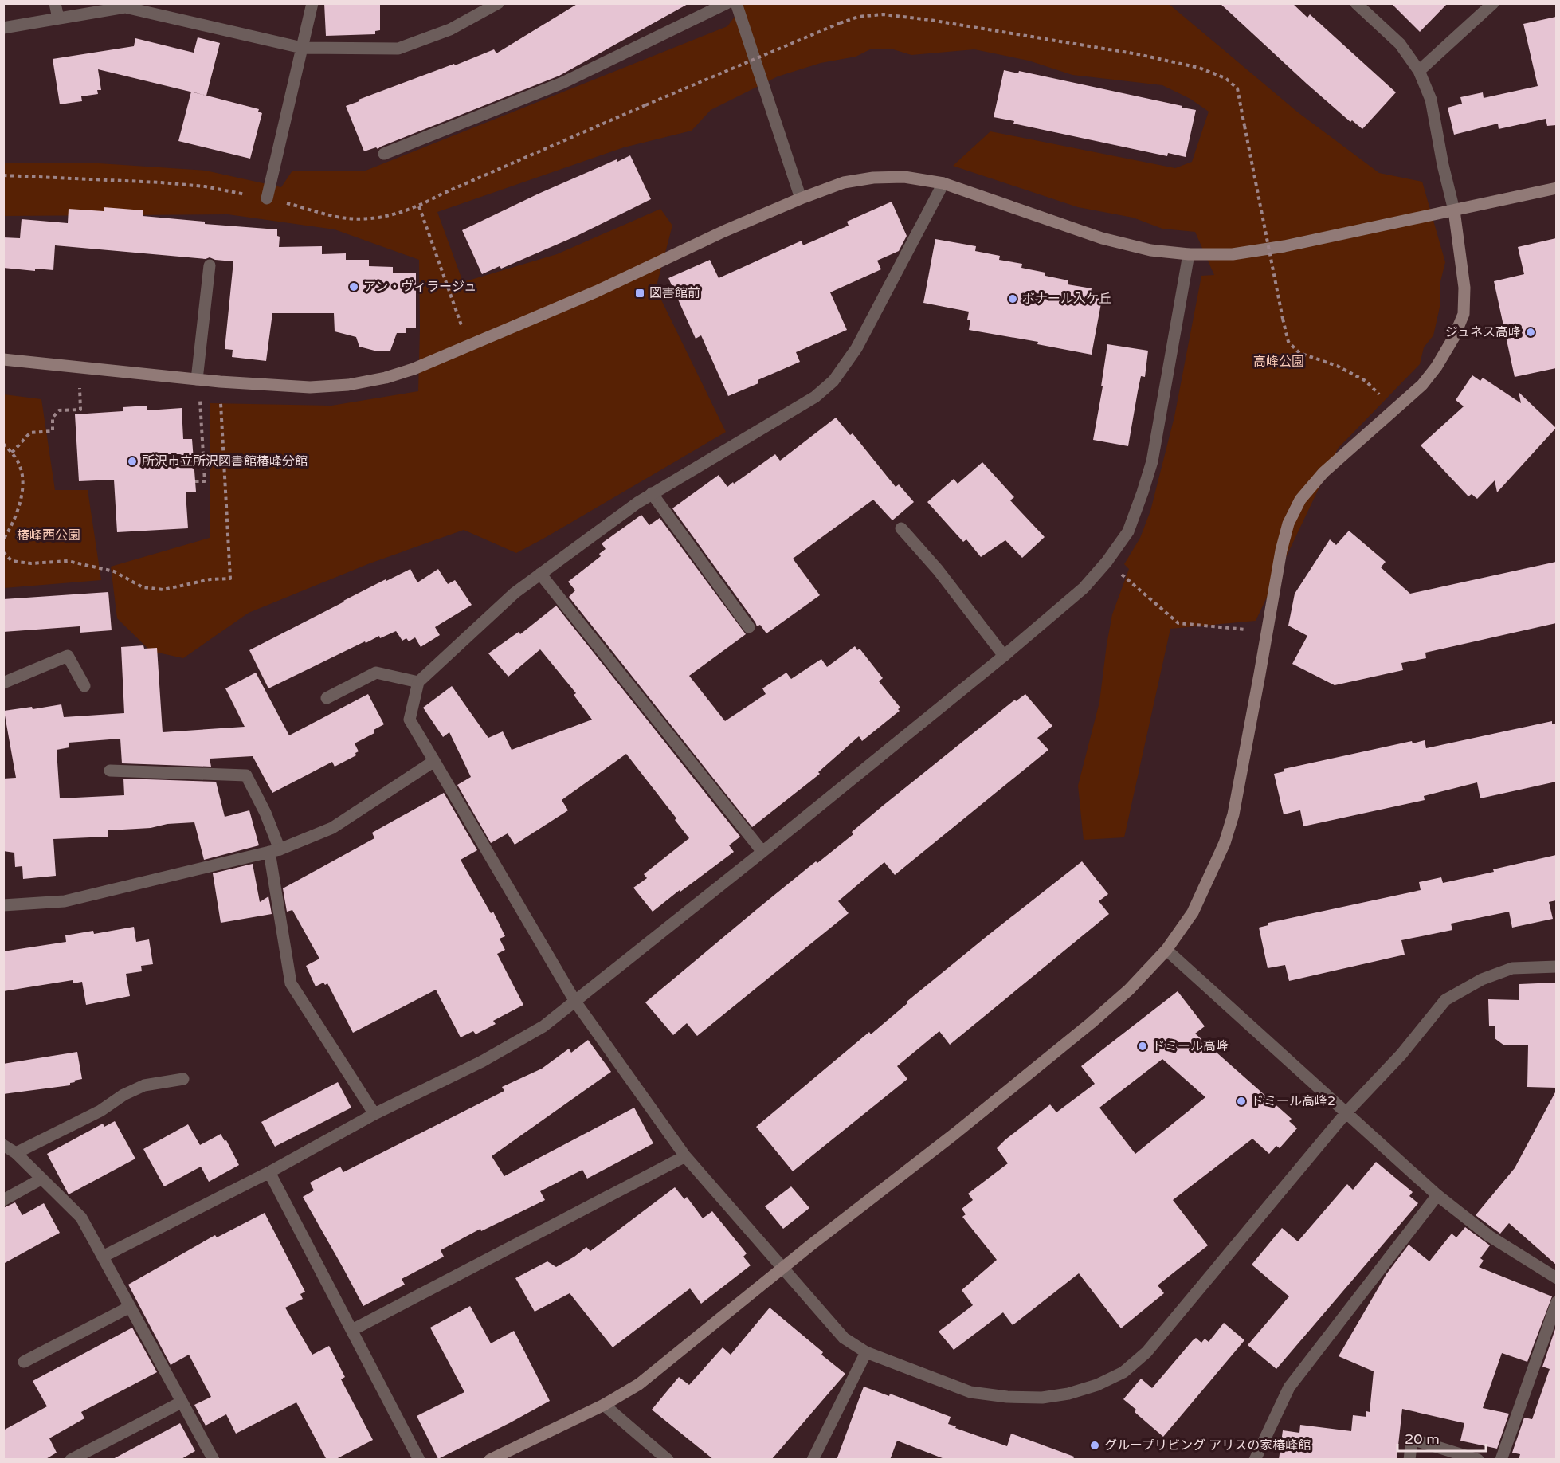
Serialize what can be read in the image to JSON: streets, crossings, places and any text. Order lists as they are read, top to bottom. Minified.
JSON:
{"parks":["高峰公園","椿峰西公園"],"places":{"other":["アン・ヴィラージュ","ボナール入ケ丘","ジュネス高峰","所沢市立所沢図書館椿峰分館","ドミール高峰","ドミール高峰2","グループリビング アリスの家椿峰館"],"transit":["図書館前"]},"scale_bar":"20 m"}
